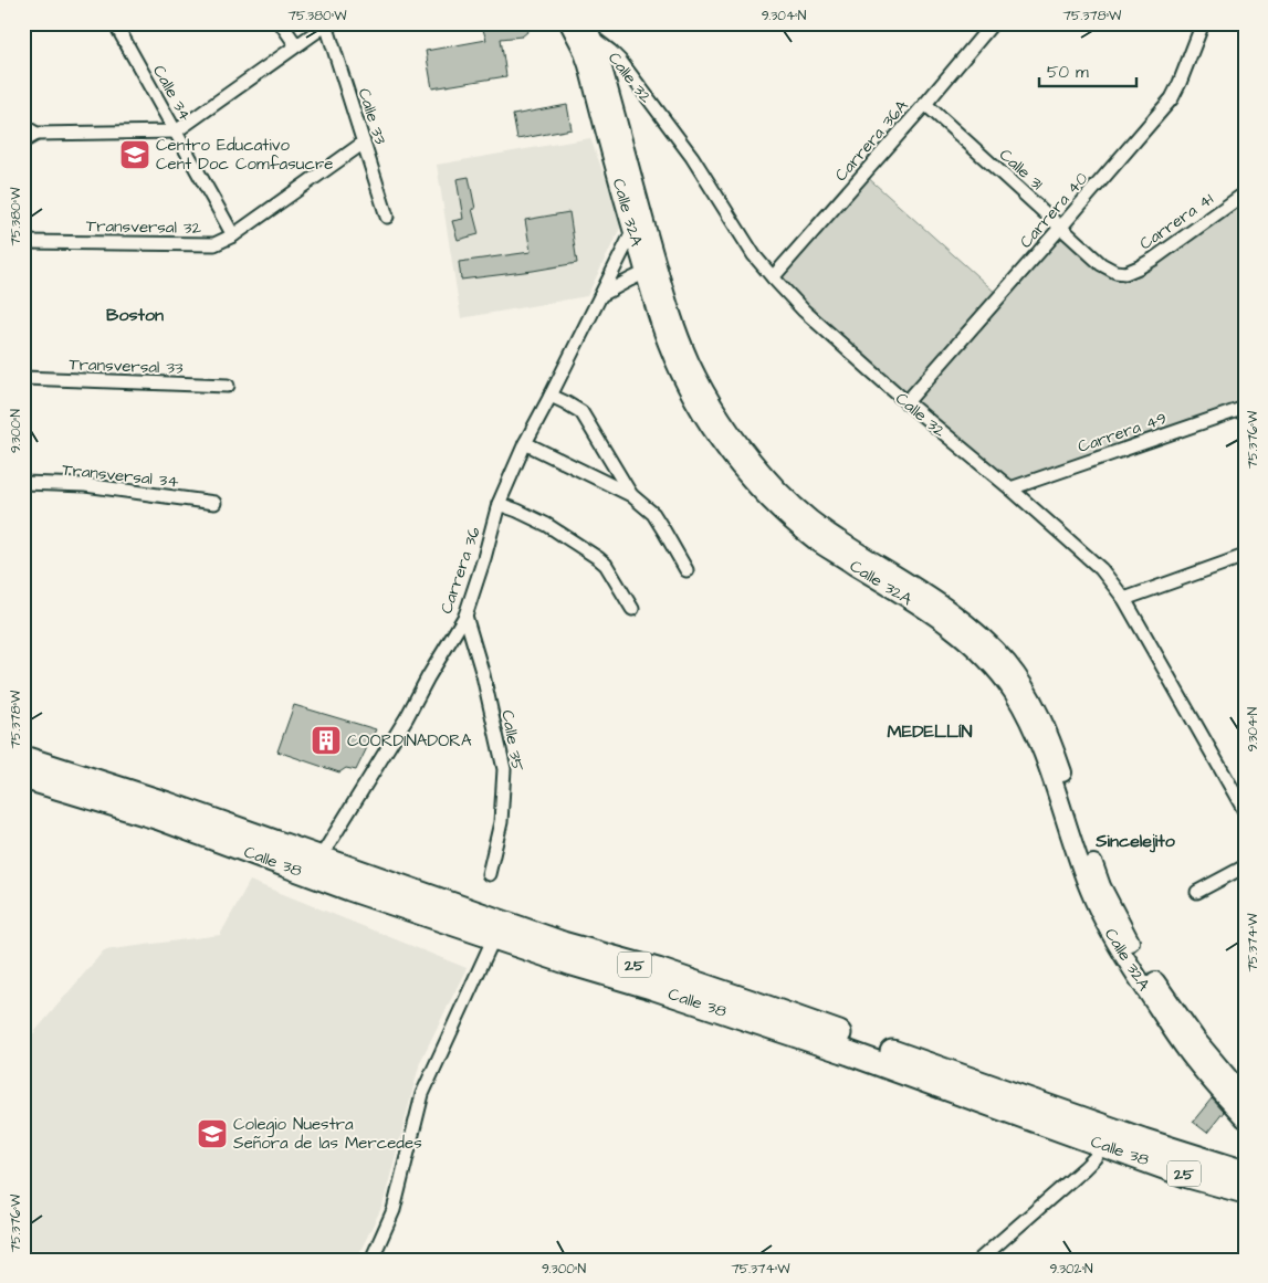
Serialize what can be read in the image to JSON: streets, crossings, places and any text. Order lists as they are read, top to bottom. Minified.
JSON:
{"streets":{"highway":["Calle 38","25"],"main road":["Calle 32A"],"street":["Calle 32","Calle 34","Calle 33","Carrera 36A","Calle 31","Carrera 40","Carrera 41","Transversal 32","Transversal 33","Carrera 49","Transversal 34","Carrera 36","Calle 35"]},"crossings":[["Calle 32","Carrera 36A"],["Calle 32","Carrera 40"],["Calle 32","Calle 32A"],["Calle 32","Carrera 49"],["Calle 34","Transversal 32"],["Calle 33","Transversal 32"],["Carrera 36A","Calle 31"],["Calle 31","Carrera 40"],["Calle 31","Carrera 41"],["Calle 32A","Carrera 36"],["Carrera 36","Calle 35"],["Carrera 36","Calle 38"]],"districts":["Boston","MEDELLÍN","Sincelejito"],"places":{"school or university":["Centro Educativo Cent Doc Comfasucre","Colegio Nuestra Señora de las Mercedes"],"building":["COORDINADORA"]},"scale_bar":"50 m","coordinates":["75.380°W","9.304°N","75.378°W","9.300°N","75.376°W","75.374°W","9.302°N"]}
